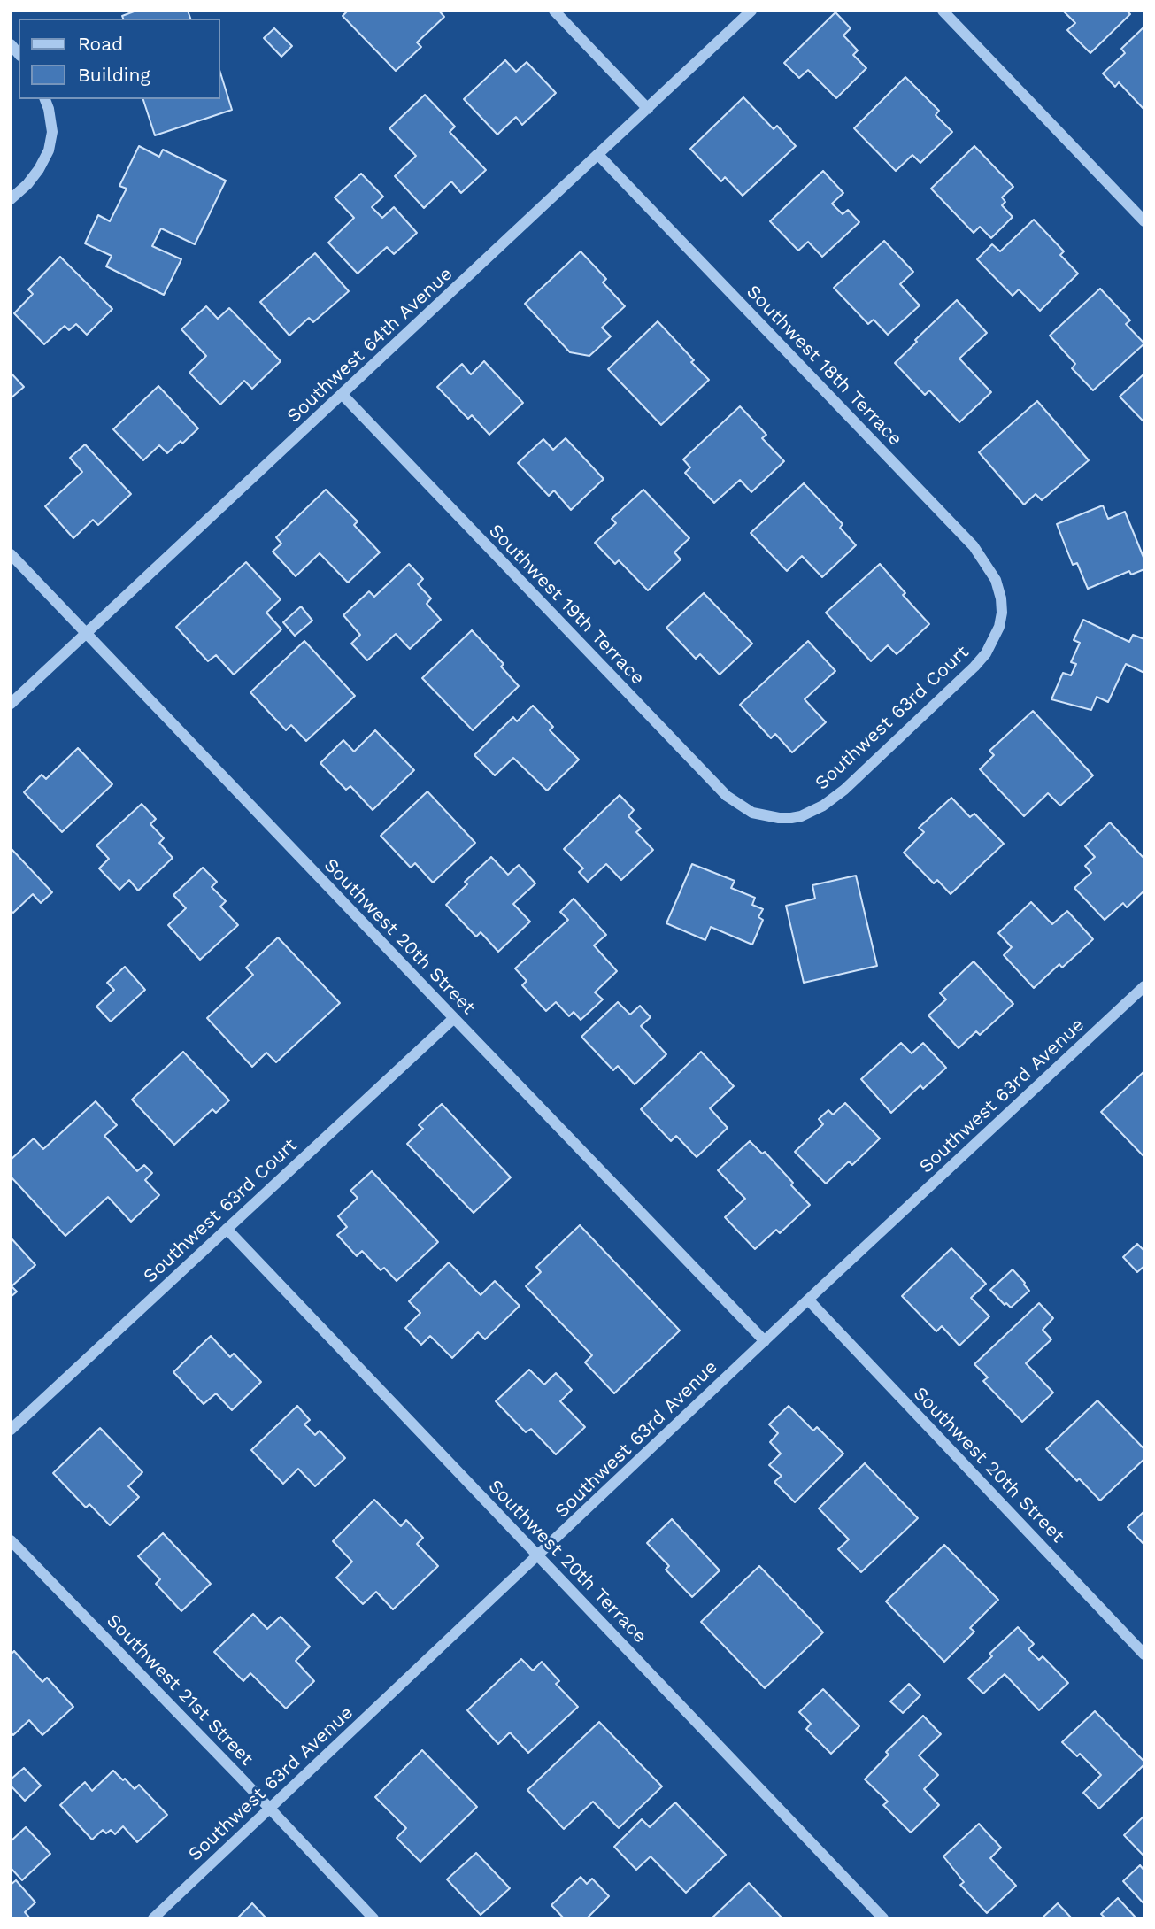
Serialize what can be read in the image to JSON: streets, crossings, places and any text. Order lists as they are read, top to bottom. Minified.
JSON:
{"streets":{"street":["Southwest 64th Avenue","Southwest 18th Terrace","Southwest 19th Terrace","Southwest 63rd Court","Southwest 20th Street","Southwest 63rd Avenue","Southwest 20th Terrace","Southwest 21st Street"]},"crossings":[["Southwest 64th Avenue","Southwest 18th Terrace"],["Southwest 64th Avenue","Southwest 19th Terrace"],["Southwest 64th Avenue","Southwest 20th Street"],["Southwest 18th Terrace","Southwest 63rd Court"],["Southwest 19th Terrace","Southwest 63rd Court"],["Southwest 63rd Court","Southwest 20th Street"],["Southwest 63rd Court","Southwest 20th Terrace"],["Southwest 20th Street","Southwest 63rd Avenue"],["Southwest 63rd Avenue","Southwest 20th Terrace"],["Southwest 63rd Avenue","Southwest 21st Street"]],"legend":["Road","Building"]}
